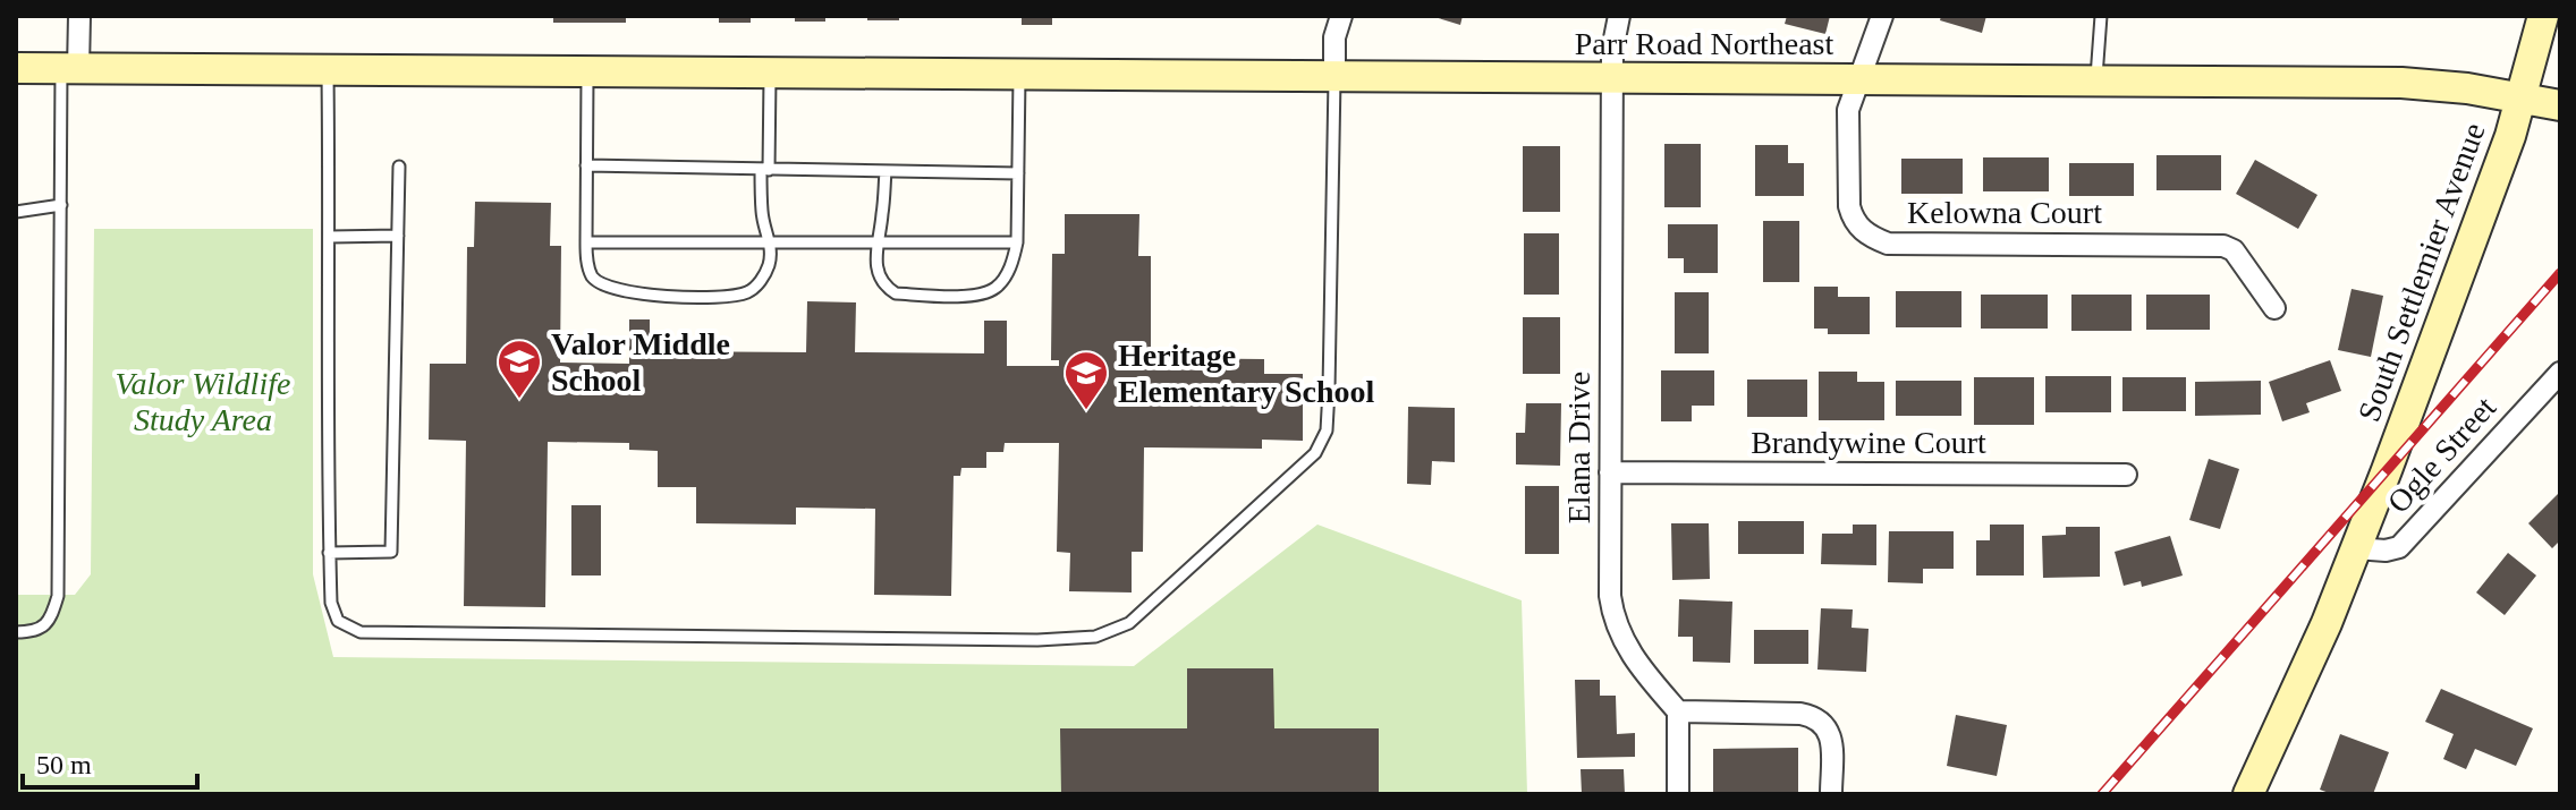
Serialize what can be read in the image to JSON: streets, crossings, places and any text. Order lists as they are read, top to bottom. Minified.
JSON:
{"streets":{"main road":["Parr Road Northeast","South Settlemier Avenue"],"street":["Kelowna Court","Brandywine Court","Elana Drive","Ogle Street"]},"crossings":[["Parr Road Northeast","Kelowna Court"],["Parr Road Northeast","South Settlemier Avenue"],["Parr Road Northeast","Elana Drive"],["South Settlemier Avenue","Ogle Street"],["Brandywine Court","Elana Drive"]],"parks":["Valor Wildlife Study Area"],"places":{"school or university":["Valor Middle School","Heritage Elementary School"]},"scale_bar":"50 m"}
